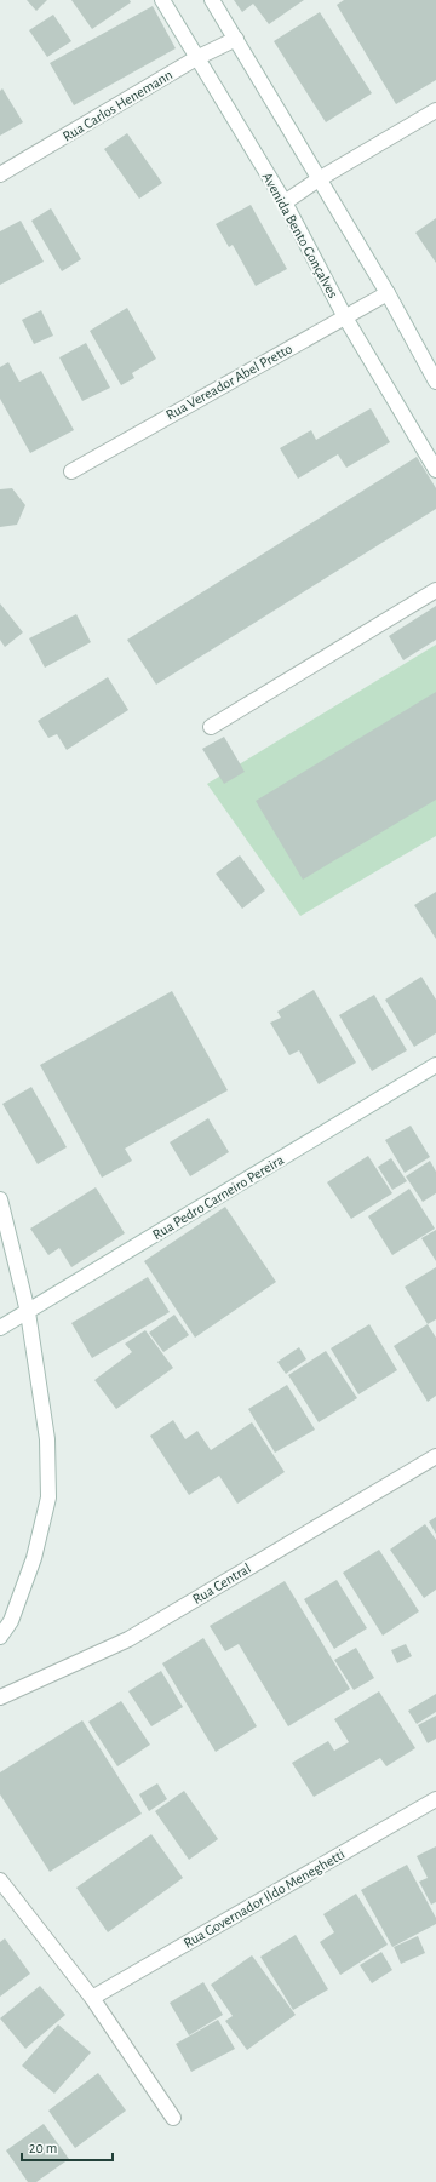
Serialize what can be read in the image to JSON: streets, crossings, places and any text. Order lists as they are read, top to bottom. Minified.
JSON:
{"streets":{"street":["Rua Carlos Henemann","Avenida Bento Gonçalves","Rua Vereador Abel Pretto","Rua Pedro Carneiro Pereira","Rua Central","Rua Governador Ildo Meneghetti"]},"crossings":[["Rua Carlos Henemann","Avenida Bento Gonçalves"],["Avenida Bento Gonçalves","Rua Vereador Abel Pretto"]],"scale_bar":"20 m"}
